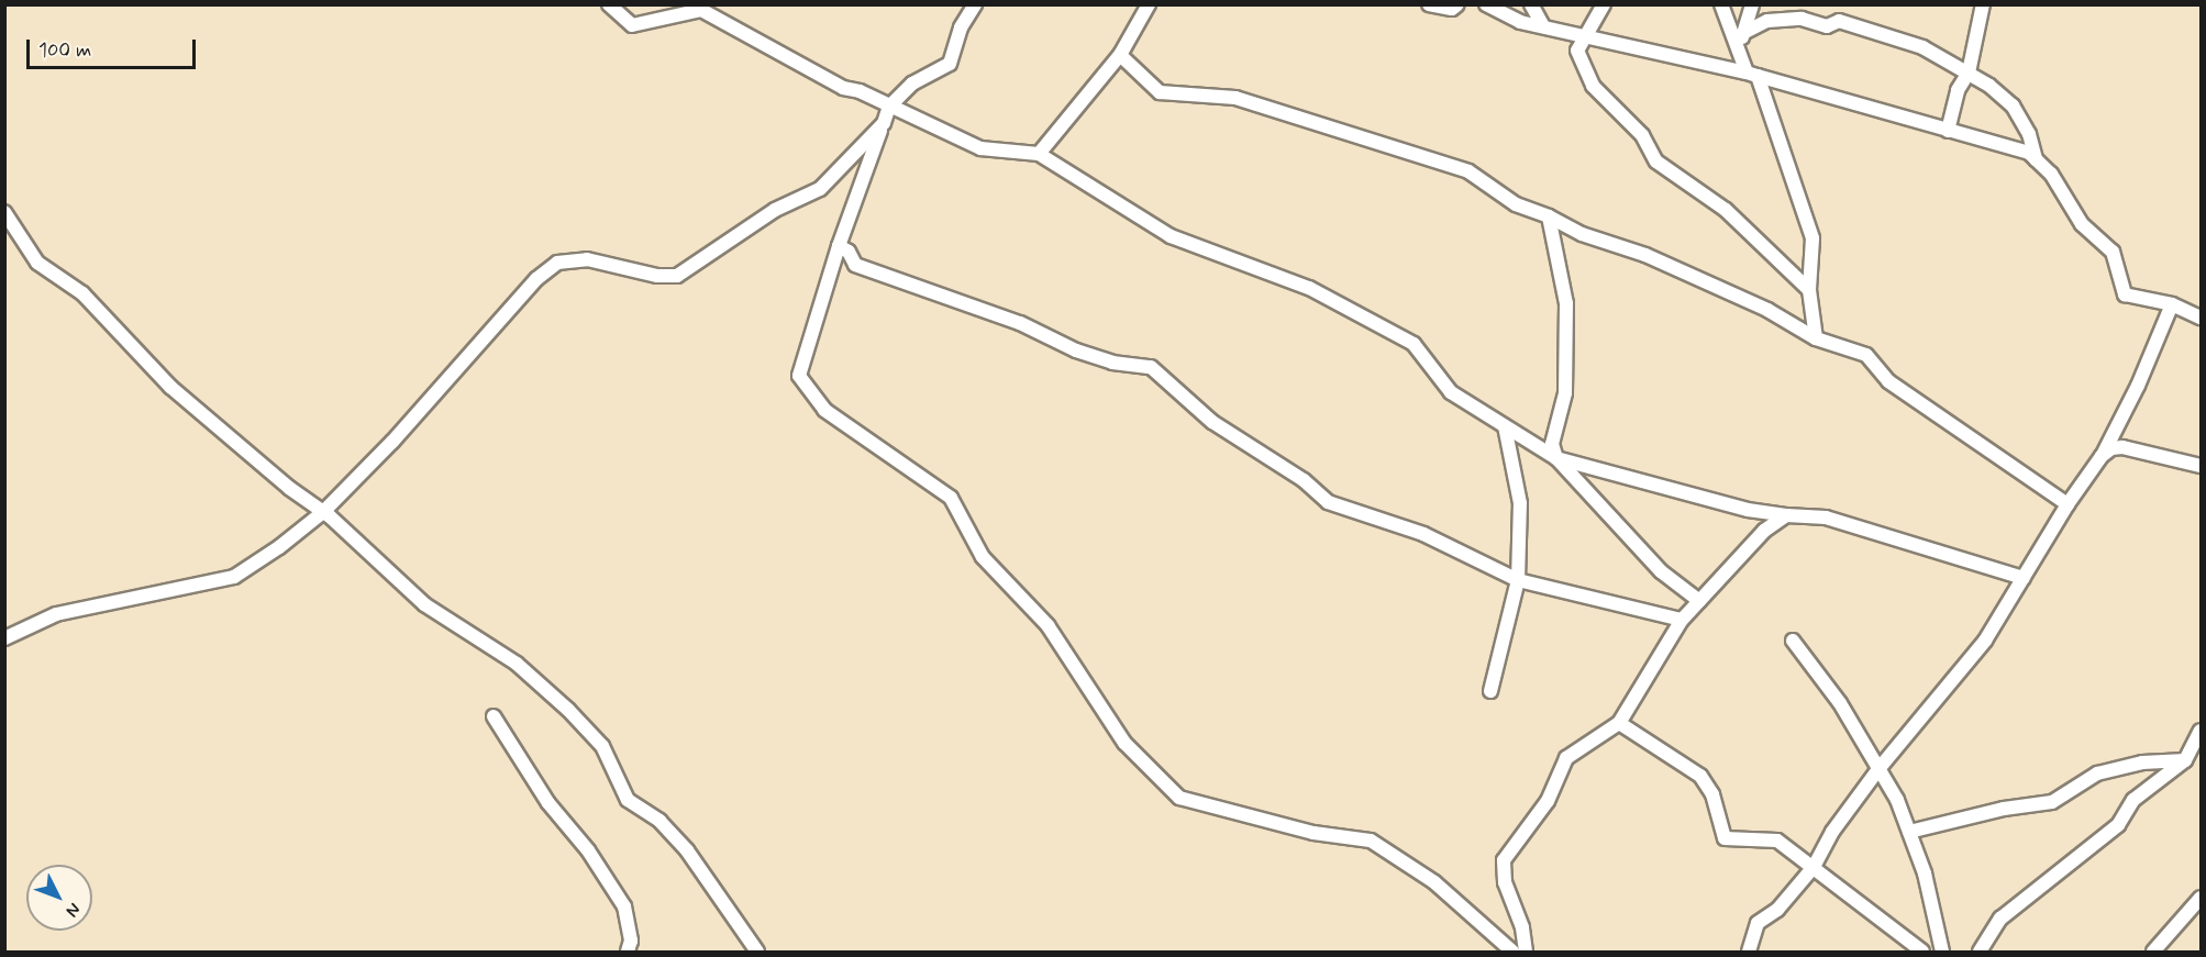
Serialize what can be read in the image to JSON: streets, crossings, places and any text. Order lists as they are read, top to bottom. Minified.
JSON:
{"scale_bar":"100 m","north":"bottom right"}
